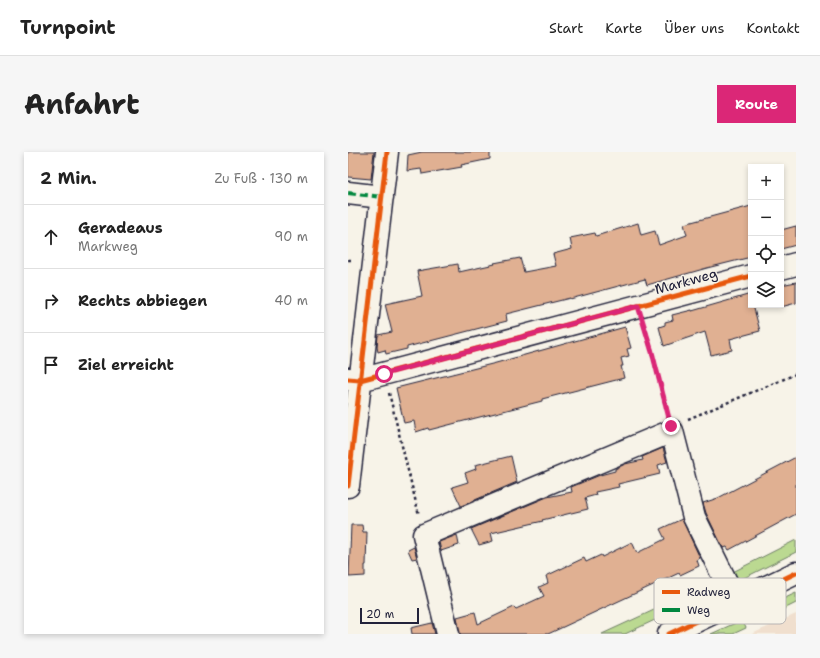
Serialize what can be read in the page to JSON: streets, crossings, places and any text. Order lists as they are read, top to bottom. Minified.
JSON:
{"streets":{"street":["Markweg"]},"legend":["Radweg","Weg"],"scale_bar":"20 m","page":{"header":"Turnpoint","nav":["Start","Karte","Über uns","Kontakt"],"title":"Anfahrt","buttons":"Route","heading":["2 Min.","Zu Fuß · 130 m"],"map_buttons":["+","−"],"list":[["Geradeaus","Markweg","90 m"],["Rechts abbiegen","40 m"],"Ziel erreicht"],"scale":"20 m"}}
